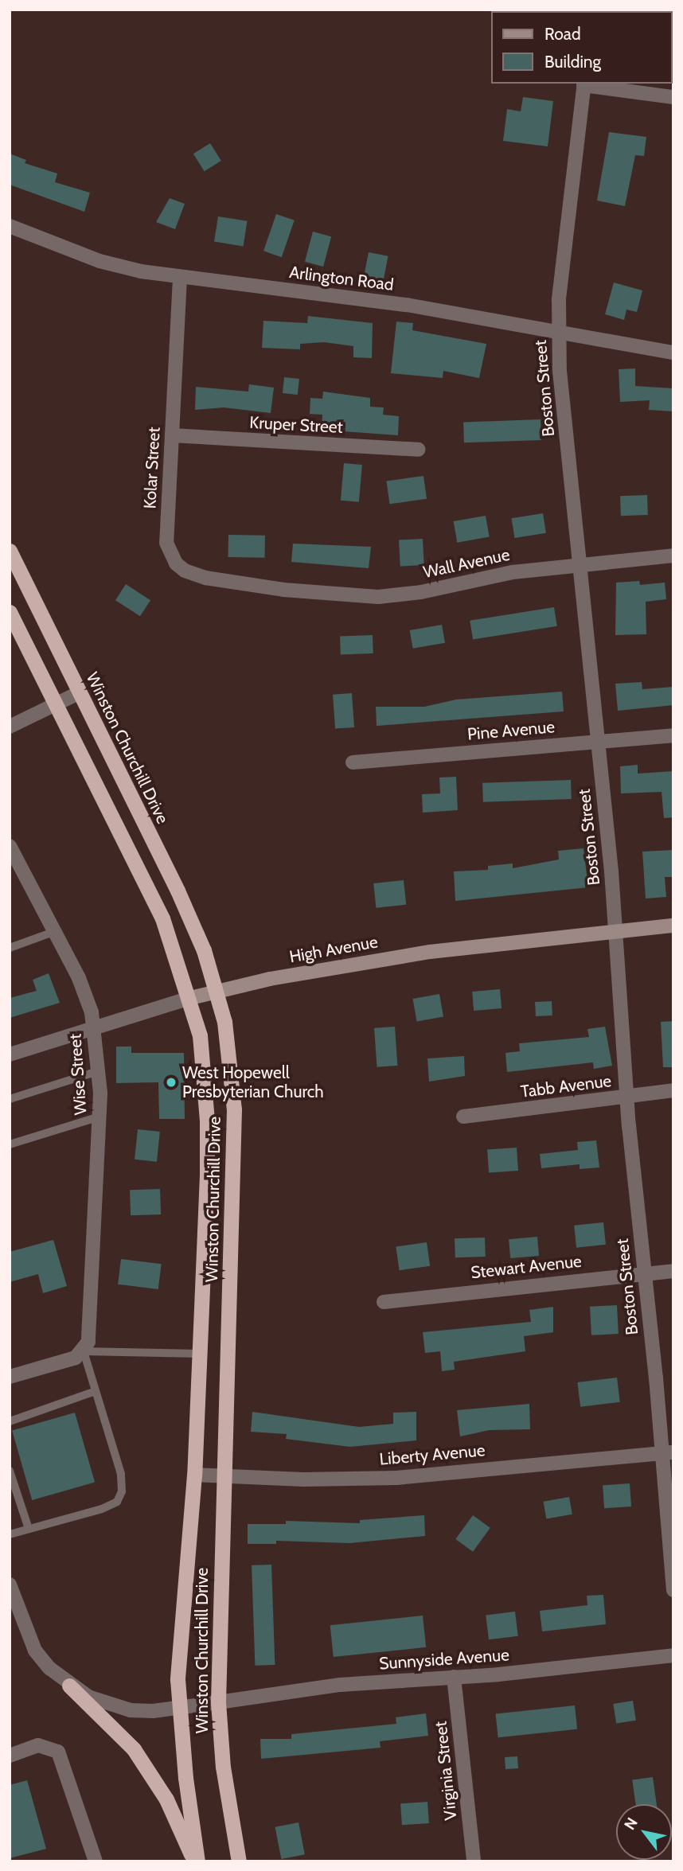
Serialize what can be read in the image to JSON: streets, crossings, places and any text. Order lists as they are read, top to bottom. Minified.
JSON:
{"streets":{"highway":["Winston Churchill Drive"],"main road":["High Avenue"],"street":["Arlington Road","Boston Street","Kruper Street","Kolar Street","Wall Avenue","Pine Avenue","Wise Street","Tabb Avenue","Stewart Avenue","Liberty Avenue","Sunnyside Avenue","Virginia Street"]},"crossings":[["Arlington Road","Boston Street"],["Arlington Road","Kolar Street"],["Boston Street","Wall Avenue"],["Boston Street","Pine Avenue"],["Boston Street","High Avenue"],["Boston Street","Tabb Avenue"],["Boston Street","Stewart Avenue"],["Boston Street","Liberty Avenue"],["Kruper Street","Kolar Street"],["Kolar Street","Wall Avenue"],["Winston Churchill Drive","High Avenue"],["Winston Churchill Drive","Liberty Avenue"],["Winston Churchill Drive","Sunnyside Avenue"],["High Avenue","Wise Street"],["Sunnyside Avenue","Virginia Street"]],"places":["West Hopewell Presbyterian Church"],"legend":["Road","Building"],"north":"top left"}
